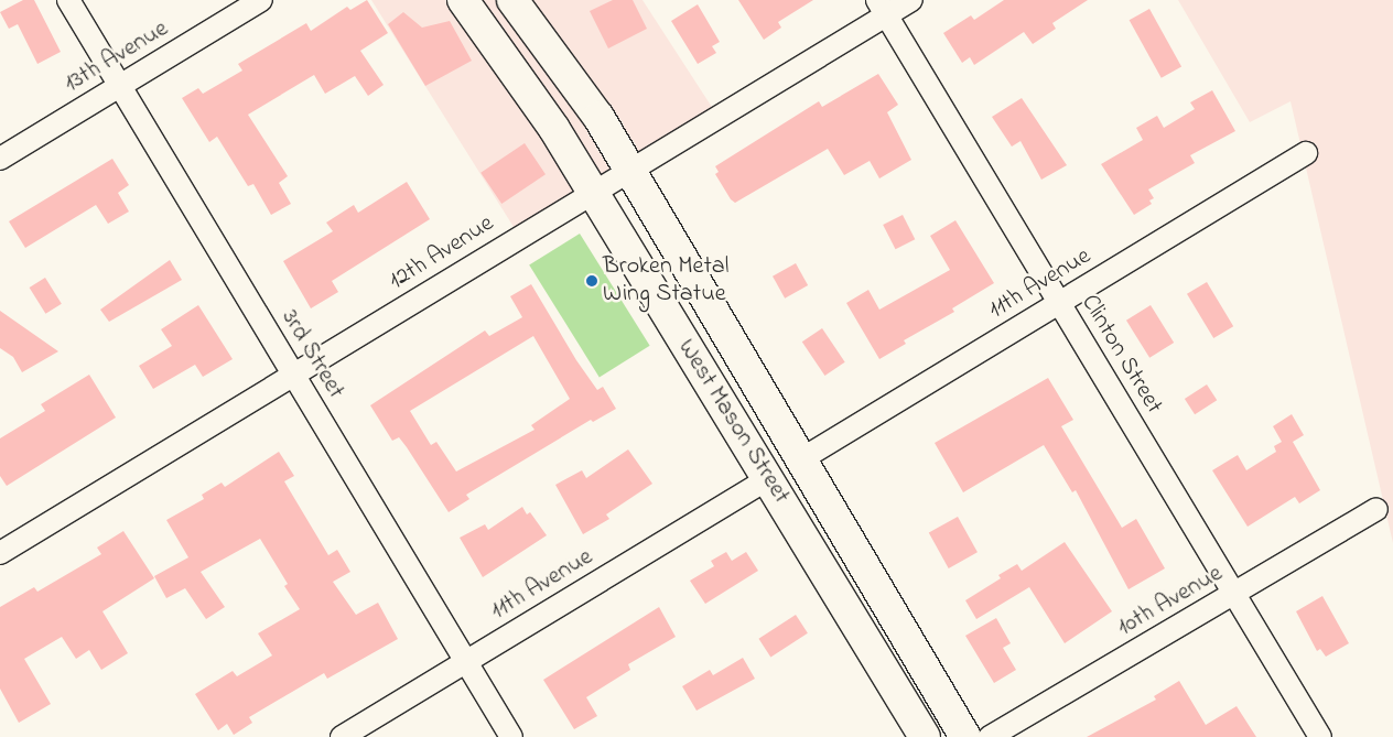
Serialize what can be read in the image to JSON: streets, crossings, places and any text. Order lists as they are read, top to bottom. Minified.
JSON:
{"streets":{"main road":["West Mason Street"],"street":["13th Avenue","12th Avenue","11th Avenue","3rd Street","Clinton Street","10th Avenue"]},"crossings":[["13th Avenue","3rd Street"],["12th Avenue","3rd Street"],["12th Avenue","Clinton Street"],["12th Avenue","West Mason Street"],["11th Avenue","3rd Street"],["11th Avenue","Clinton Street"],["11th Avenue","West Mason Street"],["Clinton Street","10th Avenue"]],"places":["Broken Metal Wing Statue"]}
